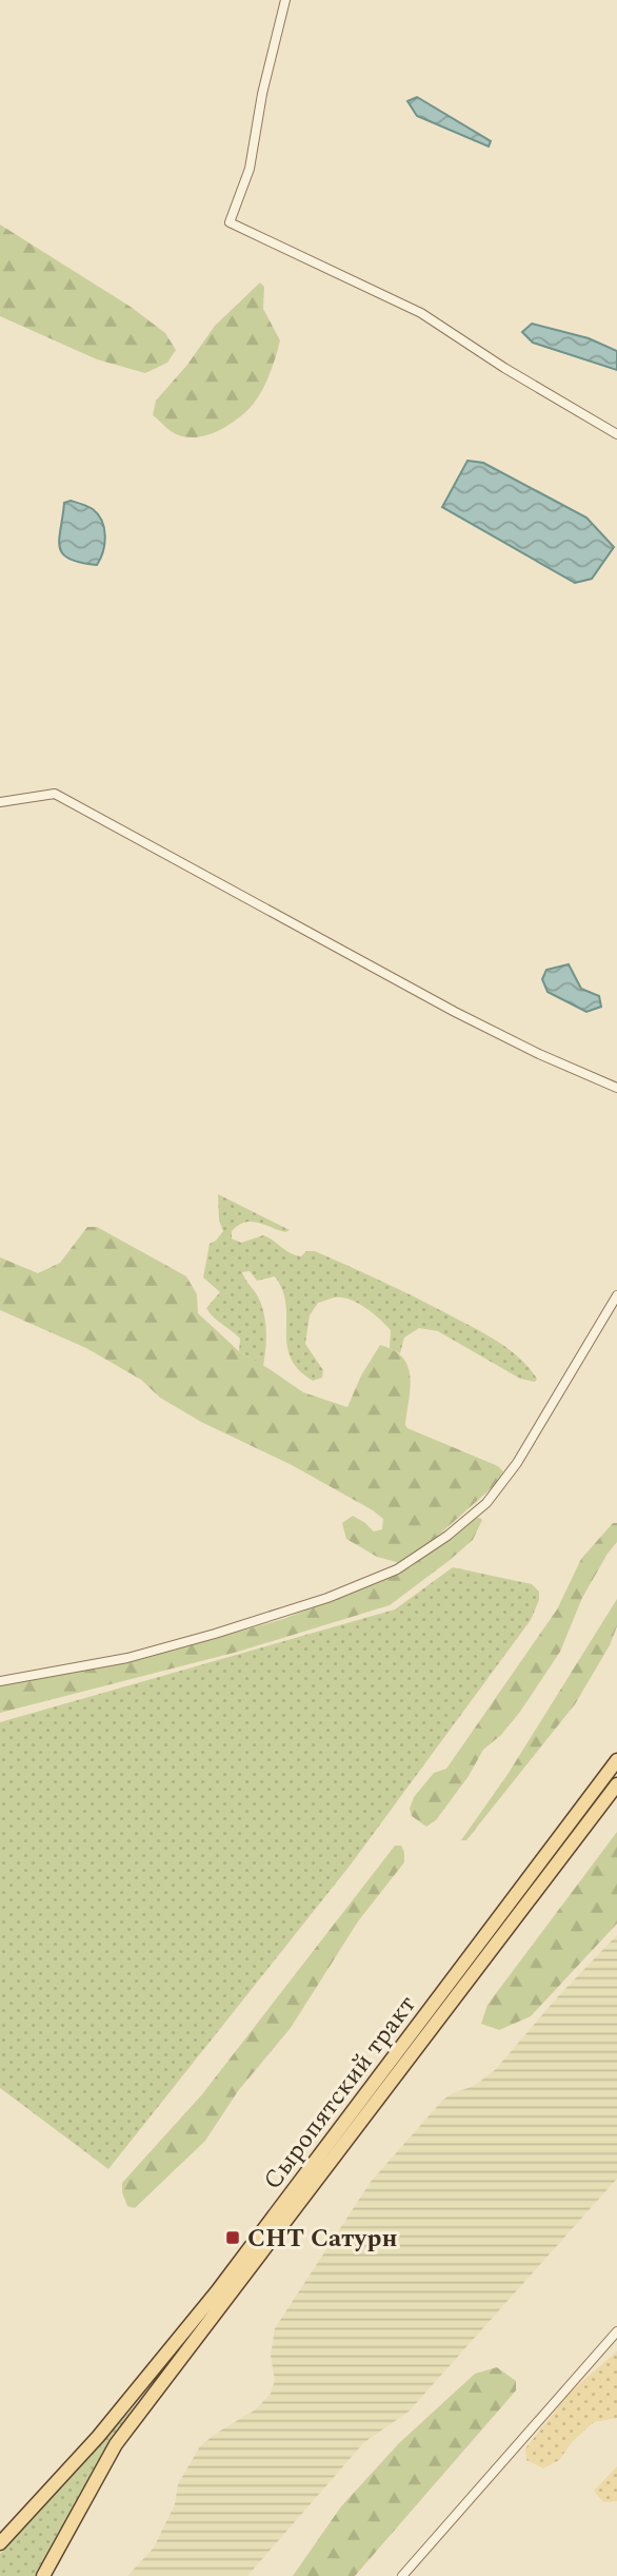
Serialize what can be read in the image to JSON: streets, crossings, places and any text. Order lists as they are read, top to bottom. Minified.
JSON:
{"streets":{"main road":["Сыропятский тракт"]},"places":{"transit":["СНТ Сатурн"]}}
